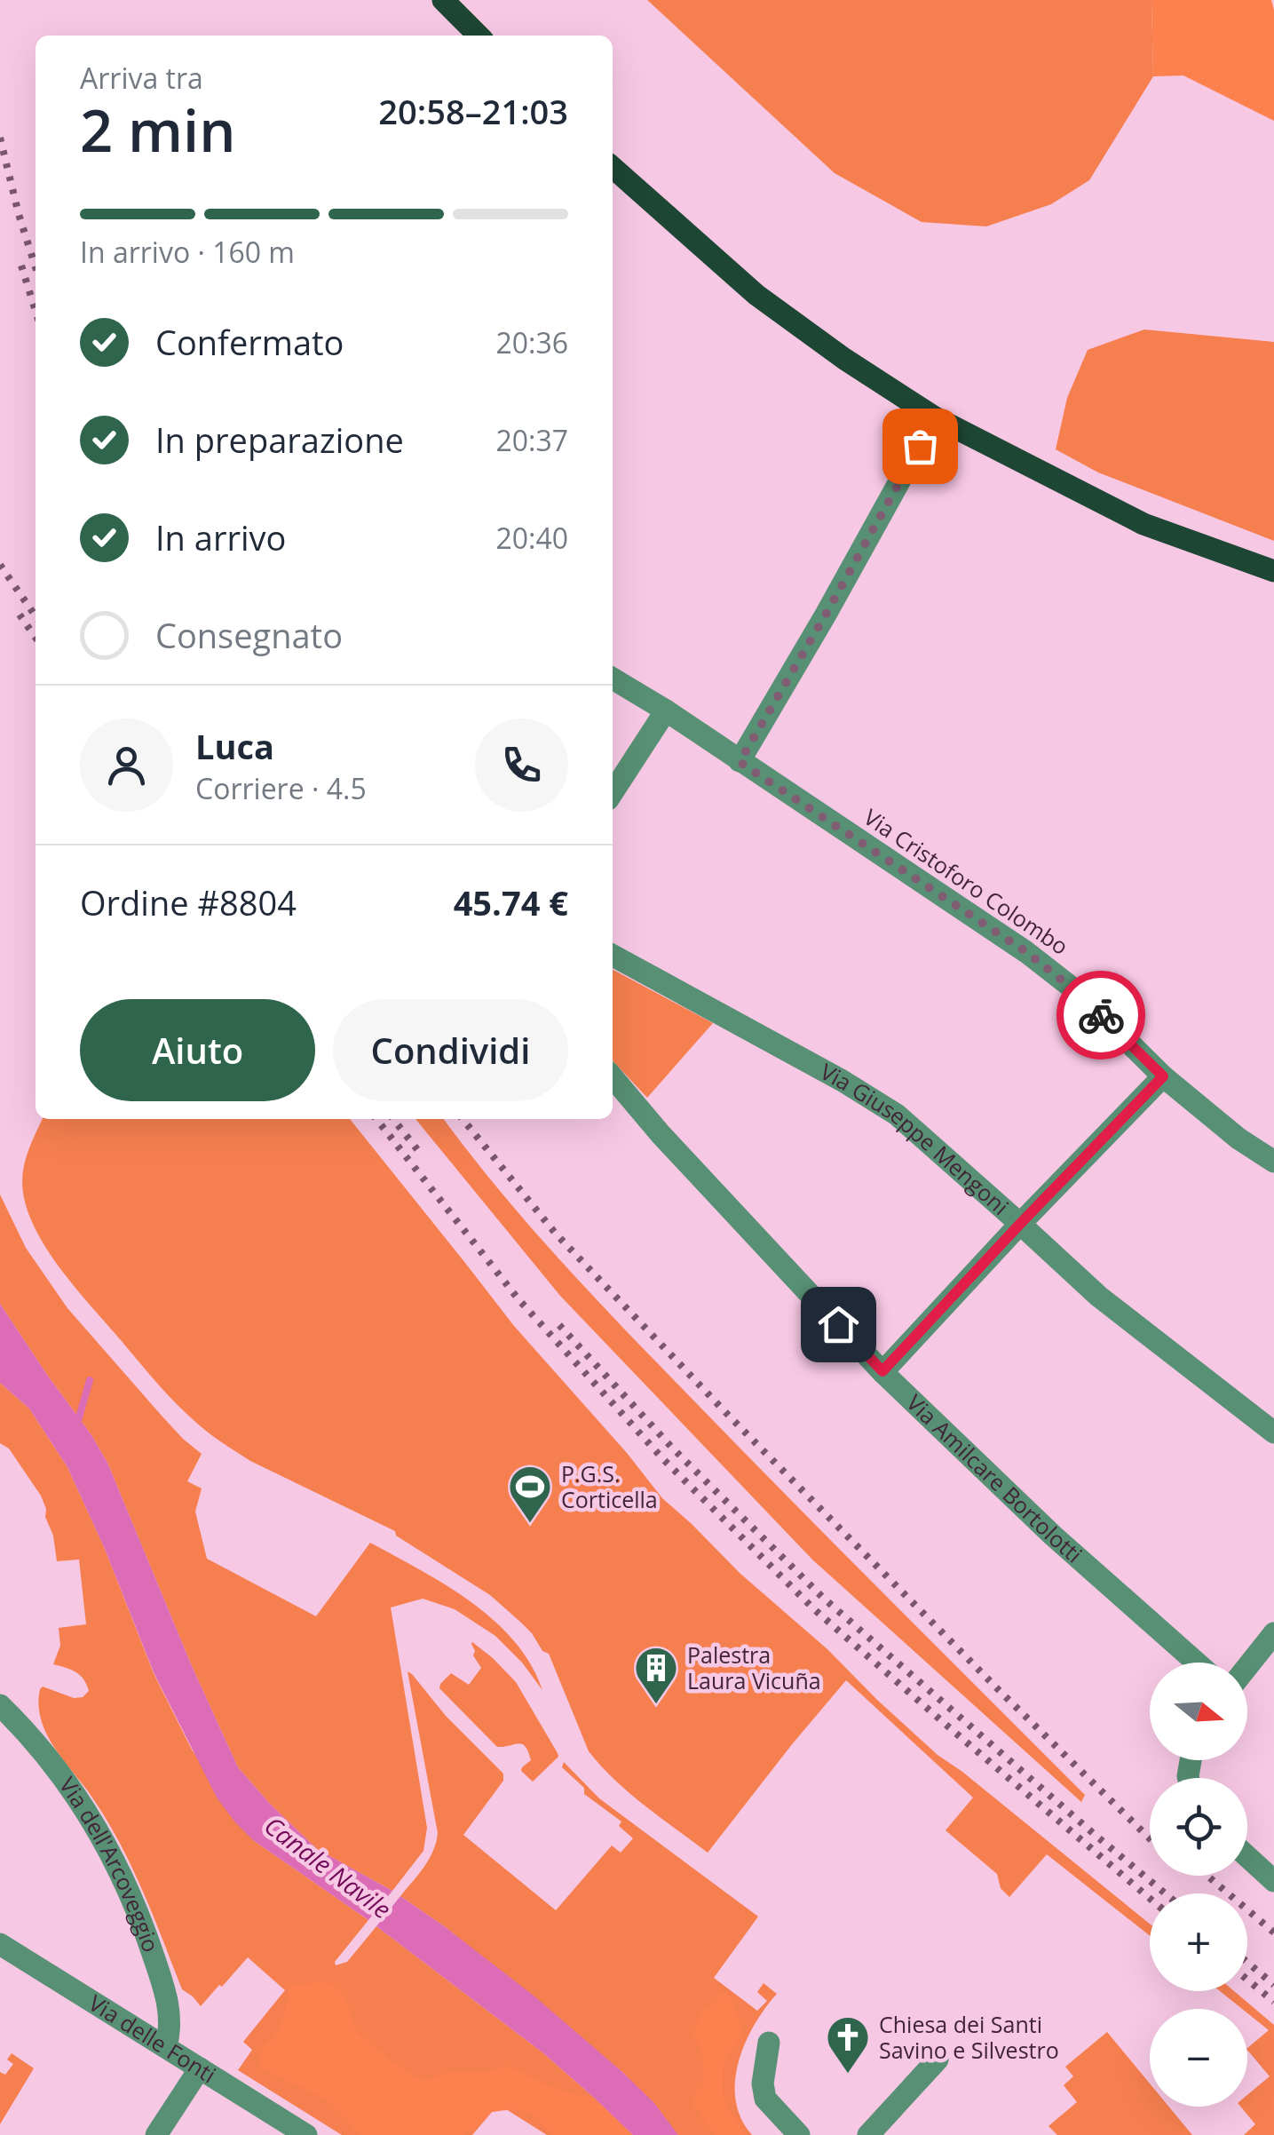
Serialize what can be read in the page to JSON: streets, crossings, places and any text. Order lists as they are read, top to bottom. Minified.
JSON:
{"streets":{"street":["Via Cristoforo Colombo","Via Giuseppe Mengoni","Via Amilcare Bortolotti","Via dell'Arcoveggio","Via delle Fonti"]},"crossings":[["Via dell'Arcoveggio","Via delle Fonti"]],"water":["Canale Navile"],"places":{"sports":["P.G.S. Corticella"],"building":["Palestra Laura Vicuña"],"church":["Chiesa dei Santi Savino e Silvestro"]},"north":"right","page":{"heading":["2 min","Arriva tra","20:58–21:03"],"panel":["Luca","Corriere · 4.5","Ordine #8804","45.74 €"],"bar":"In arrivo · 160 m","list":[["Confermato","20:36"],["In preparazione","20:37"],["In arrivo","20:40"],"Consegnato"],"buttons":["Aiuto","Condividi"],"map_buttons":["+","−"]}}
